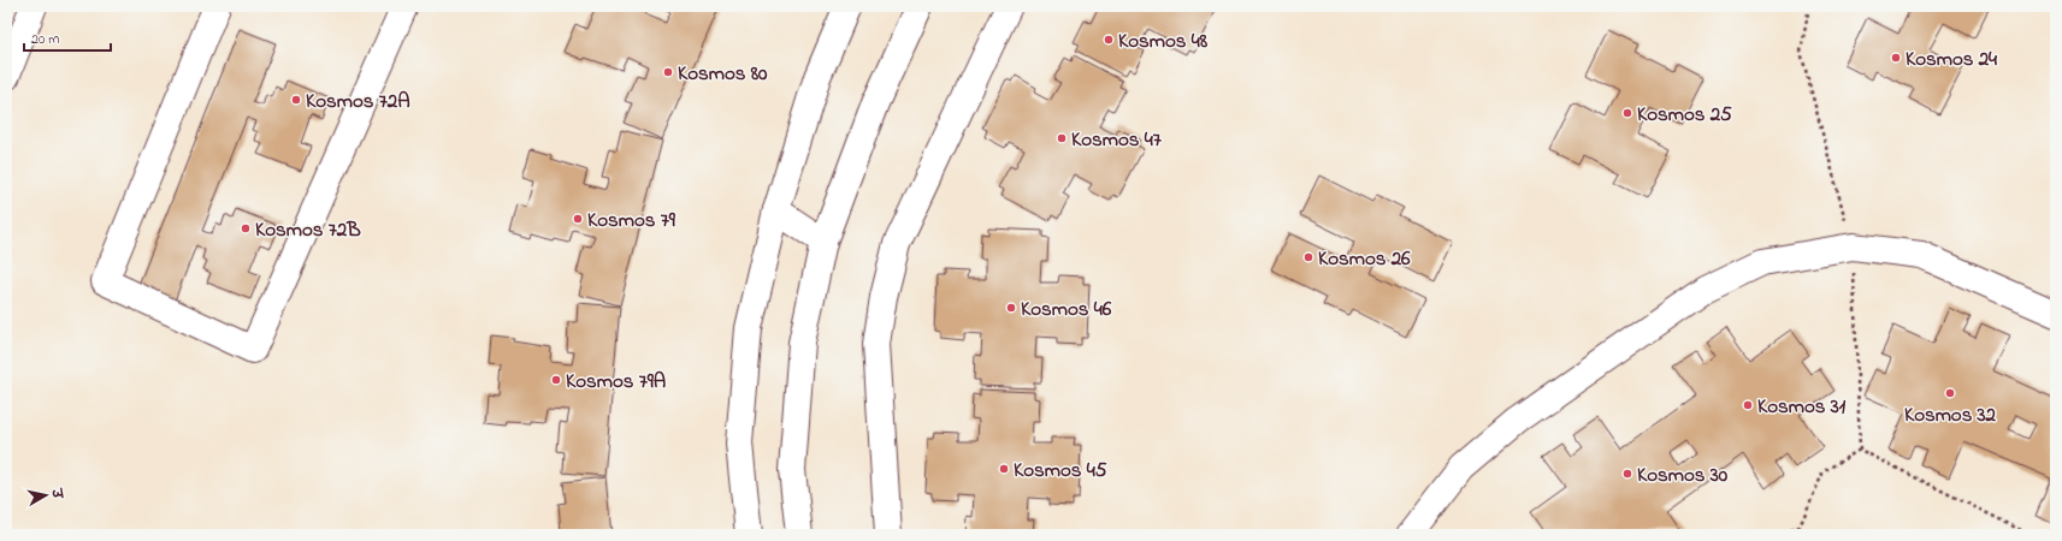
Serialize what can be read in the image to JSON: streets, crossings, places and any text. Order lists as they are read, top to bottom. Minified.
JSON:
{"places":["Kosmos 48","Kosmos 24","Kosmos 80","Kosmos 72A","Kosmos 25","Kosmos 47","Kosmos 79","Kosmos 72B","Kosmos 26","Kosmos 46","Kosmos 79A","Kosmos 32","Kosmos 31","Kosmos 45","Kosmos 30"],"scale_bar":"20 m","north":"right"}
